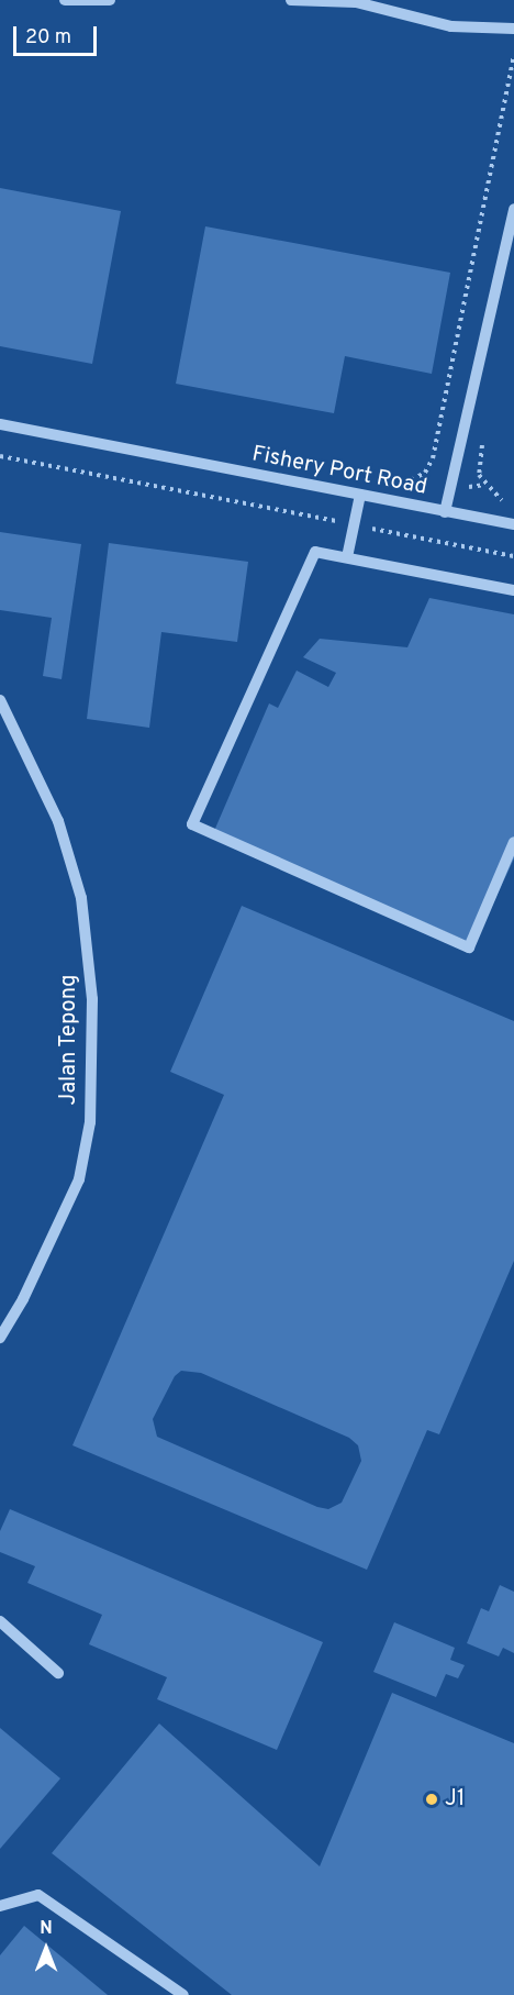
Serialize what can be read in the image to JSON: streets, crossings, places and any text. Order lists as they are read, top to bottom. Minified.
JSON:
{"streets":{"street":["Fishery Port Road","Jalan Tepong"]},"places":["J1"],"scale_bar":"20 m","north":"top"}
